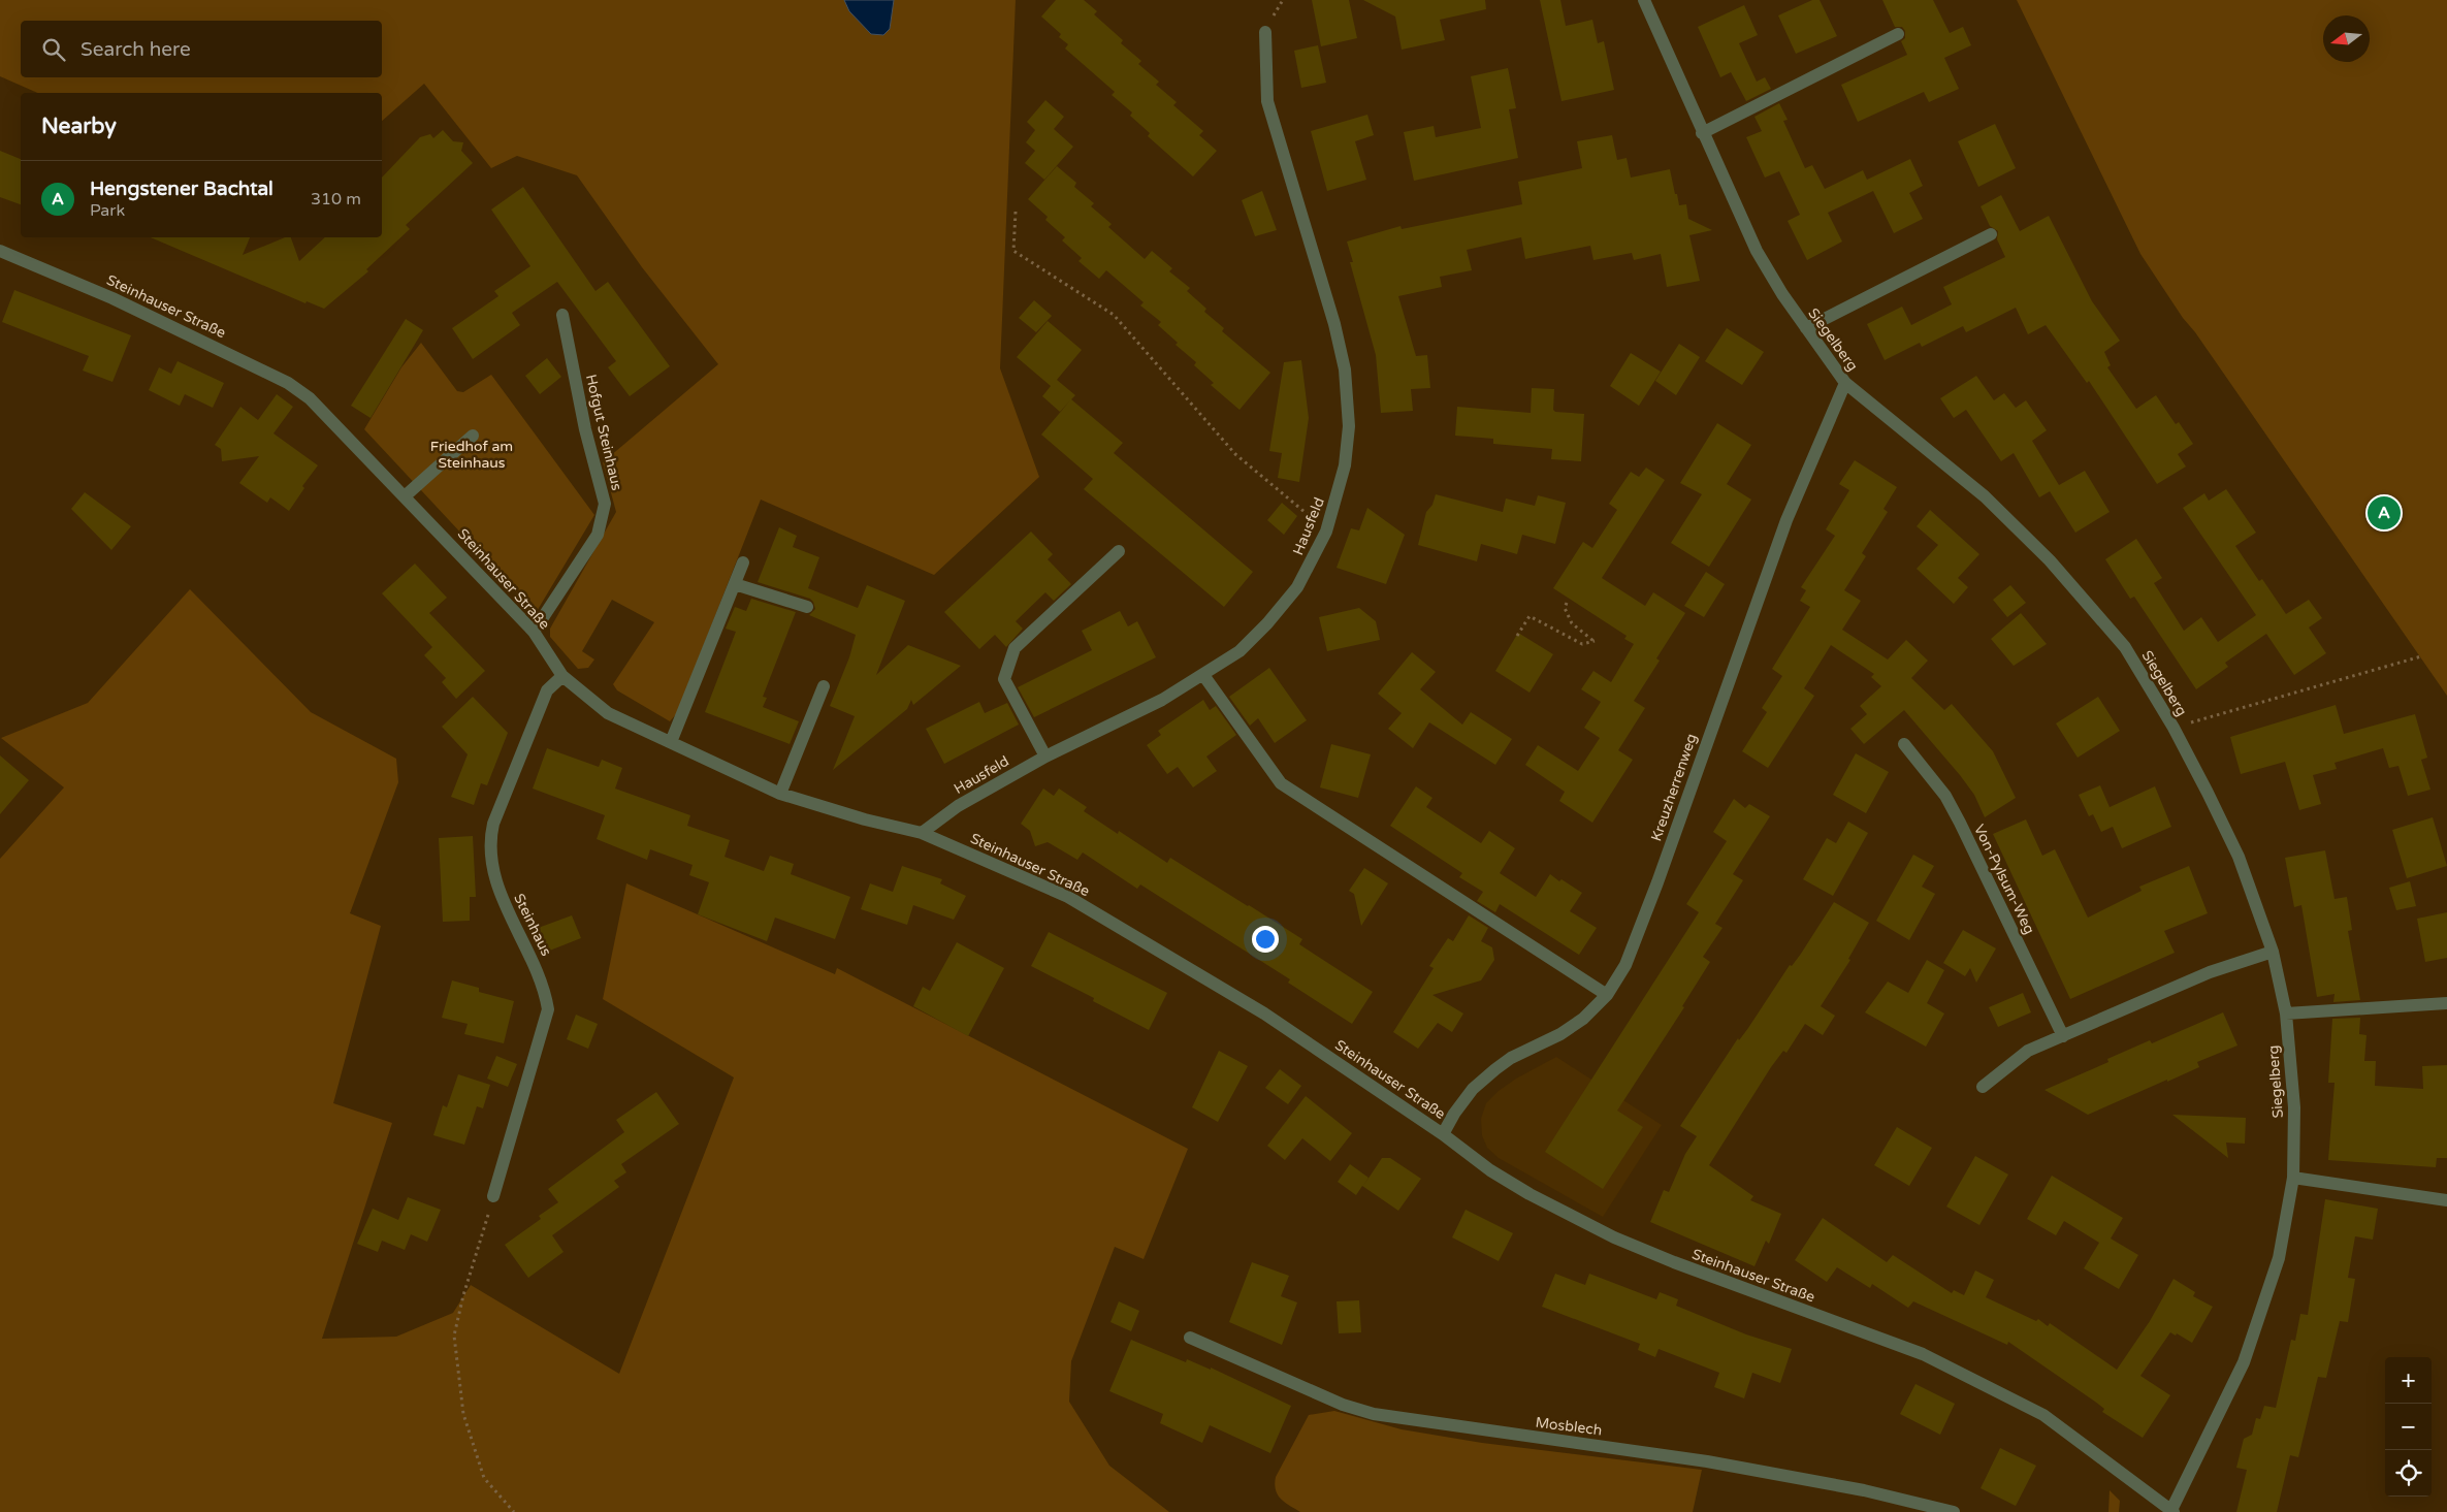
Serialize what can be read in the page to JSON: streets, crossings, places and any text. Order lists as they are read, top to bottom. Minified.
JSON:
{"streets":{"street":["Steinhauser Straße","Siegelberg","Hofgut Steinhaus","Hausfeld","Kreuzherrenweg","Von-Pylsum-Weg","Steinhaus","Mosblech"]},"crossings":[["Steinhauser Straße","Siegelberg"],["Steinhauser Straße","Hofgut Steinhaus"],["Steinhauser Straße","Hausfeld"],["Steinhauser Straße","Kreuzherrenweg"],["Steinhauser Straße","Steinhaus"],["Siegelberg","Kreuzherrenweg"]],"parks":["Friedhof am Steinhaus"],"north":"left","page":{"search":"Search here","heading":"Nearby","list":[{"mark":"A","name":"Hengstener Bachtal","note":"Park","value":"310 m"}],"pins":"A","map_buttons":["+","−"]}}
